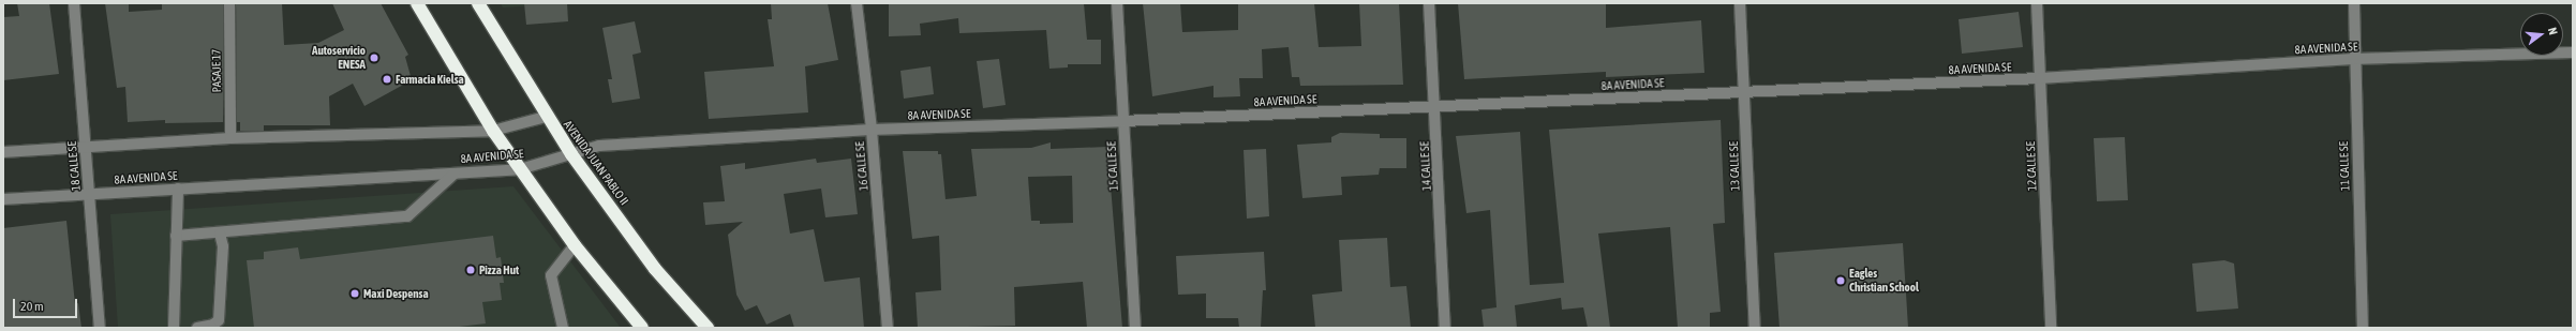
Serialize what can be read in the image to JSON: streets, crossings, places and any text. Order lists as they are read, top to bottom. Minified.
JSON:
{"streets":{"highway":["AVENIDA JUAN PABLO II"],"street":["8A AVENIDA SE","PASAJE 17","18 CALLE SE","16 CALLE SE","15 CALLE SE","14 CALLE SE","13 CALLE SE","12 CALLE SE","11 CALLE SE"]},"crossings":[["8A AVENIDA SE","AVENIDA JUAN PABLO II"],["8A AVENIDA SE","18 CALLE SE"],["8A AVENIDA SE","16 CALLE SE"],["8A AVENIDA SE","15 CALLE SE"],["8A AVENIDA SE","14 CALLE SE"],["8A AVENIDA SE","13 CALLE SE"],["8A AVENIDA SE","12 CALLE SE"],["8A AVENIDA SE","11 CALLE SE"]],"places":["Autoservicio ENESA","Farmacia Kielsa","Pizza Hut","Eagles Christian School","Maxi Despensa"],"scale_bar":"20 m","north":"right"}
